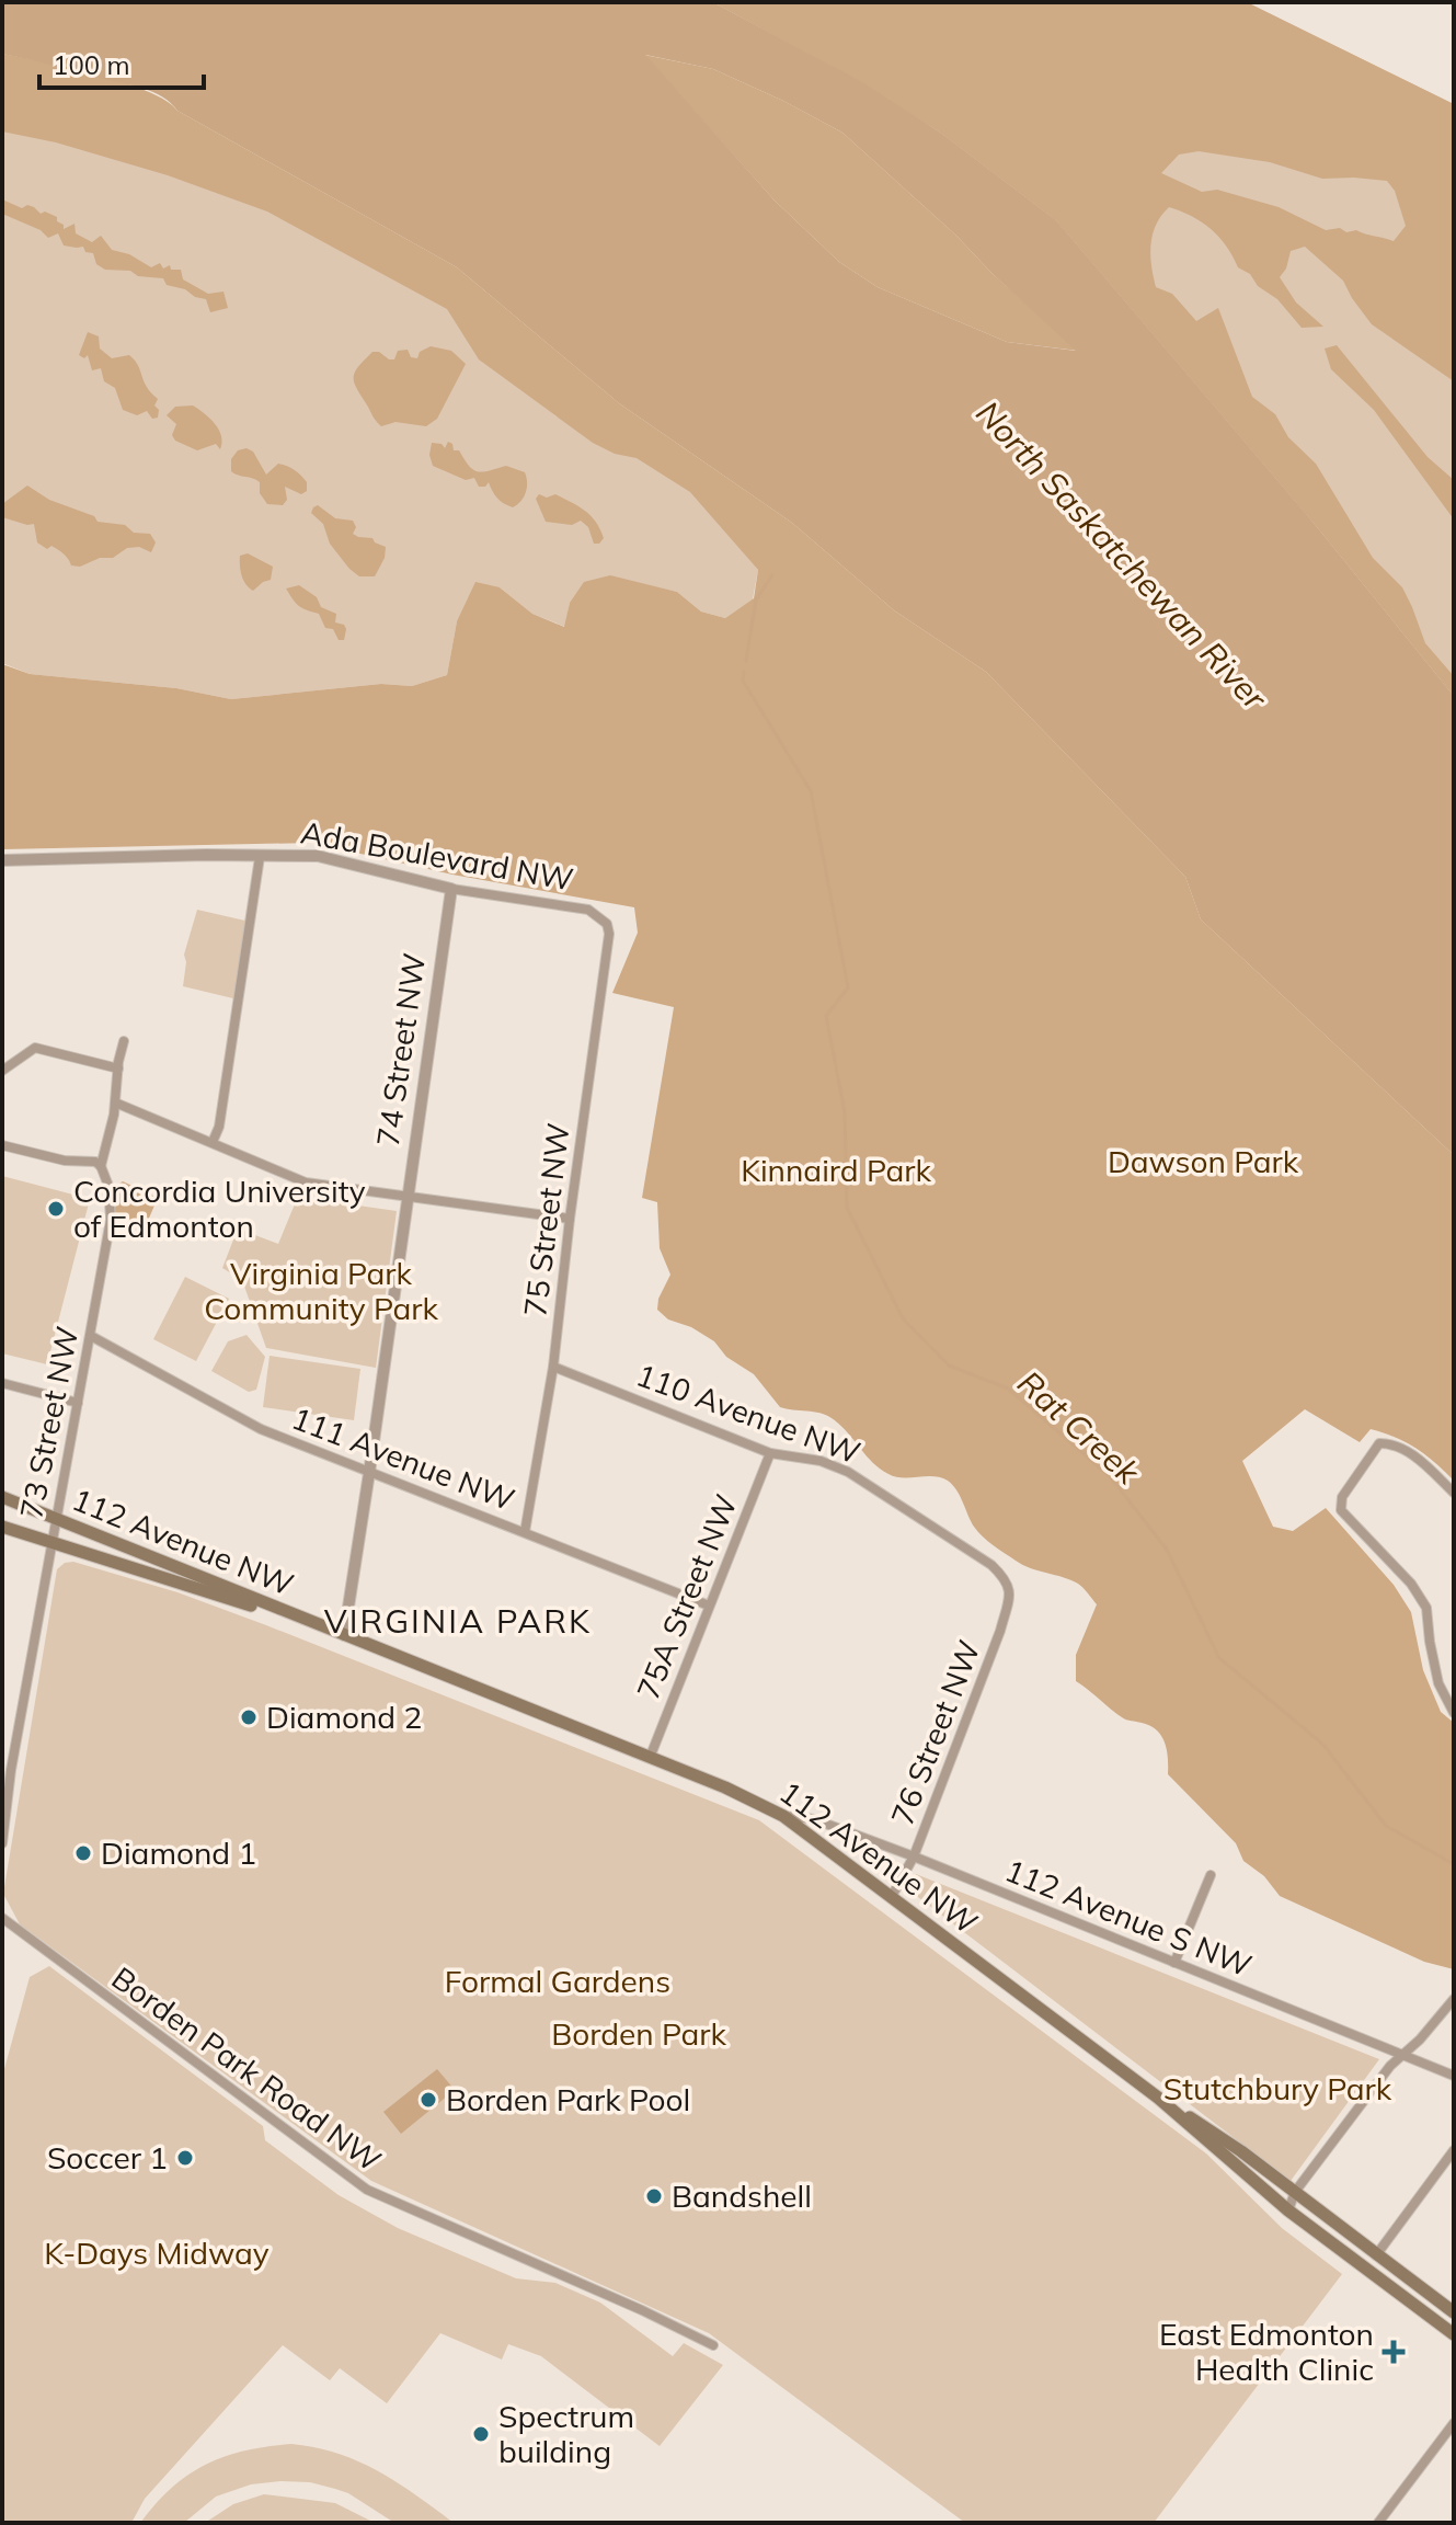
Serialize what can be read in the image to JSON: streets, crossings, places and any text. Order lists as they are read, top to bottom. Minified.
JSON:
{"streets":{"main road":["112 Avenue NW"],"street":["Ada Boulevard NW","74 Street NW","75 Street NW","110 Avenue NW","73 Street NW","111 Avenue NW","75A Street NW","76 Street NW","112 Avenue S NW","Borden Park Road NW"]},"crossings":[["Ada Boulevard NW","74 Street NW"],["Ada Boulevard NW","75 Street NW"],["74 Street NW","111 Avenue NW"],["74 Street NW","112 Avenue NW"],["75 Street NW","110 Avenue NW"],["75 Street NW","111 Avenue NW"],["110 Avenue NW","75A Street NW"],["110 Avenue NW","76 Street NW"],["73 Street NW","111 Avenue NW"],["73 Street NW","112 Avenue NW"],["111 Avenue NW","75A Street NW"],["112 Avenue NW","75A Street NW"],["112 Avenue NW","76 Street NW"],["112 Avenue NW","112 Avenue S NW"],["76 Street NW","112 Avenue S NW"]],"districts":["VIRGINIA PARK"],"water":["North Saskatchewan River","Rat Creek"],"parks":["Dawson Park","Kinnaird Park","Virginia Park Community Park","Formal Gardens","Borden Park","Stutchbury Park","K-Days Midway"],"places":{"other":["Concordia University of Edmonton","Diamond 2","Diamond 1","Borden Park Pool","Soccer 1","Bandshell","Spectrum building"],"health":["East Edmonton Health Clinic"]},"scale_bar":"100 m"}
